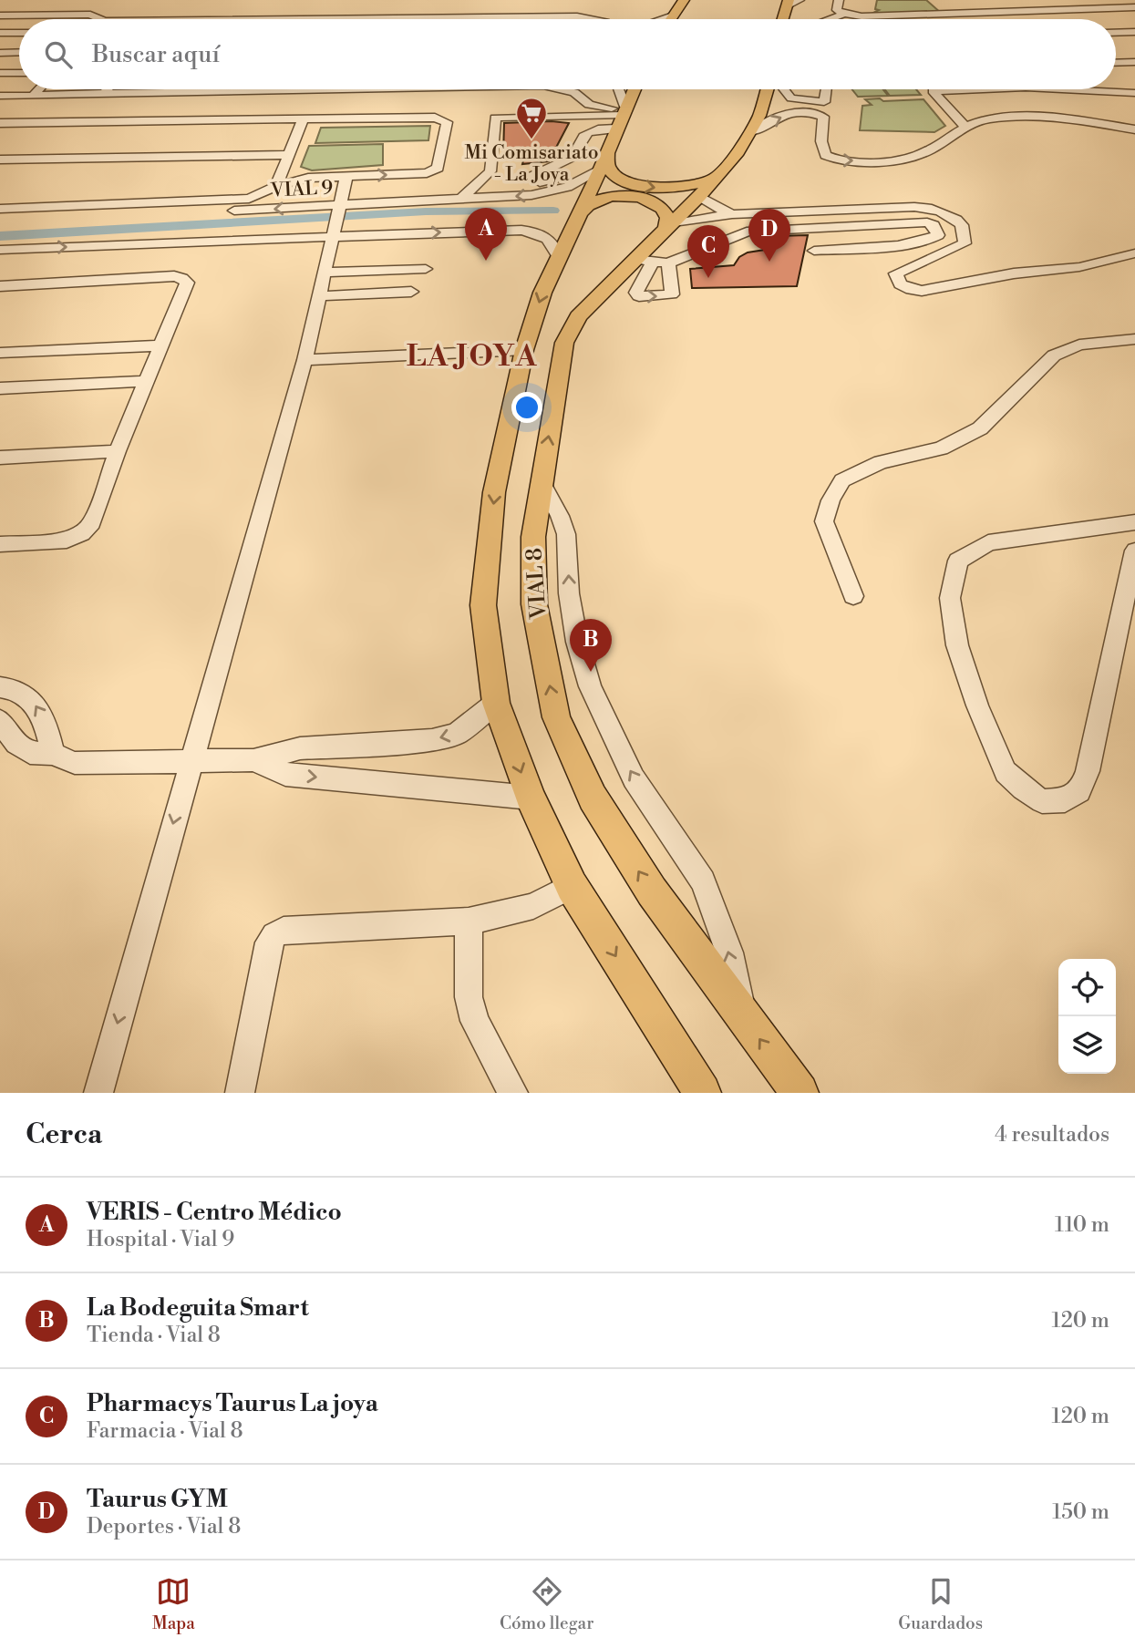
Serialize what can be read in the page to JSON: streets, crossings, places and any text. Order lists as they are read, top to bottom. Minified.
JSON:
{"streets":{"main road":["VIAL 8"],"street":["VIAL 9"]},"crossings":[["VIAL 9","VIAL 8"]],"districts":["LA JOYA"],"places":{"supermarket":["Mi Comisariato - La Joya"]},"page":{"search":"Buscar aquí","pins":["A","D","C","B"],"heading":["Cerca","4 resultados"],"list":[{"mark":"A","name":"VERIS - Centro Médico","note":"Hospital · Vial 9","value":"110 m"},{"mark":"B","name":"La Bodeguita Smart","note":"Tienda · Vial 8","value":"120 m"},{"mark":"C","name":"Pharmacys Taurus La joya","note":"Farmacia · Vial 8","value":"120 m"},{"mark":"D","name":"Taurus GYM","note":"Deportes · Vial 8","value":"150 m"}],"nav":["Mapa","Cómo llegar","Guardados"]}}
